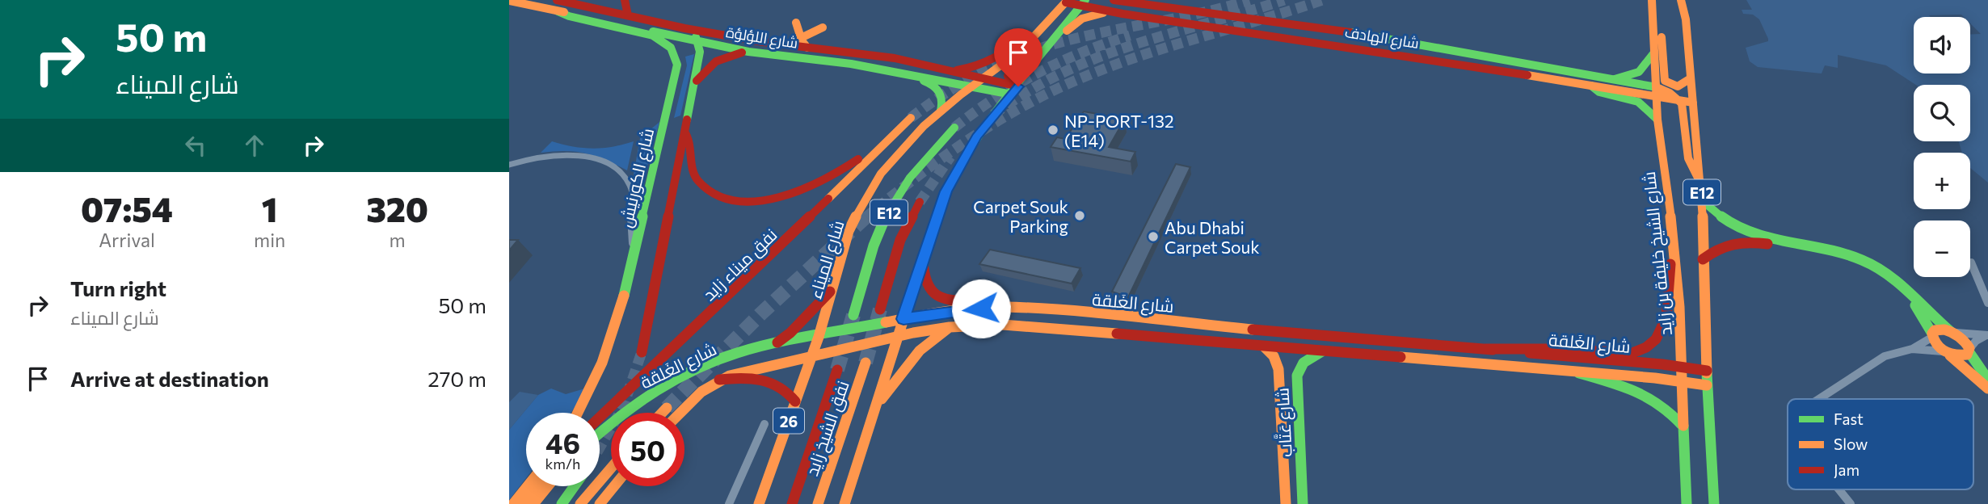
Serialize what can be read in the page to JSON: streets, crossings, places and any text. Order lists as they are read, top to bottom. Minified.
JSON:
{"streets":{"main road":["شارع اللؤلؤة","شارع الهادف","شارع الكورنيش","E12","شارع الشيخ خليفة بن زايد","شارع الميناء","نفق ميناء زايد","شارع الغَلقة","26","شارع عَتَّاب","نفق الشيخ زايد"]},"crossings":[["شارع اللؤلؤة","شارع الكورنيش"],["شارع اللؤلؤة","شارع الميناء"],["شارع الهادف","شارع الشيخ خليفة بن زايد"],["شارع الهادف","شارع الميناء"],["E12","شارع الغَلقة"],["شارع الشيخ خليفة بن زايد","شارع الغَلقة"],["شارع الميناء","شارع الغَلقة"],["شارع الغَلقة","شارع عَتَّاب"]],"places":["NP-PORT-132 (E14)","Carpet Souk Parking","Abu Dhabi Carpet Souk"],"legend":["Fast","Slow","Jam"],"page":{"turn":["50 m","شارع الميناء"],"map_buttons":["+","−"],"eta":["07:54","Arrival","1","min","320","m"],"list":[{"name":"Turn right","note":"شارع الميناء","value":"50 m"},{"name":"Arrive at destination","value":"270 m"}],"speed":"46 km/h","limit":"50"}}
